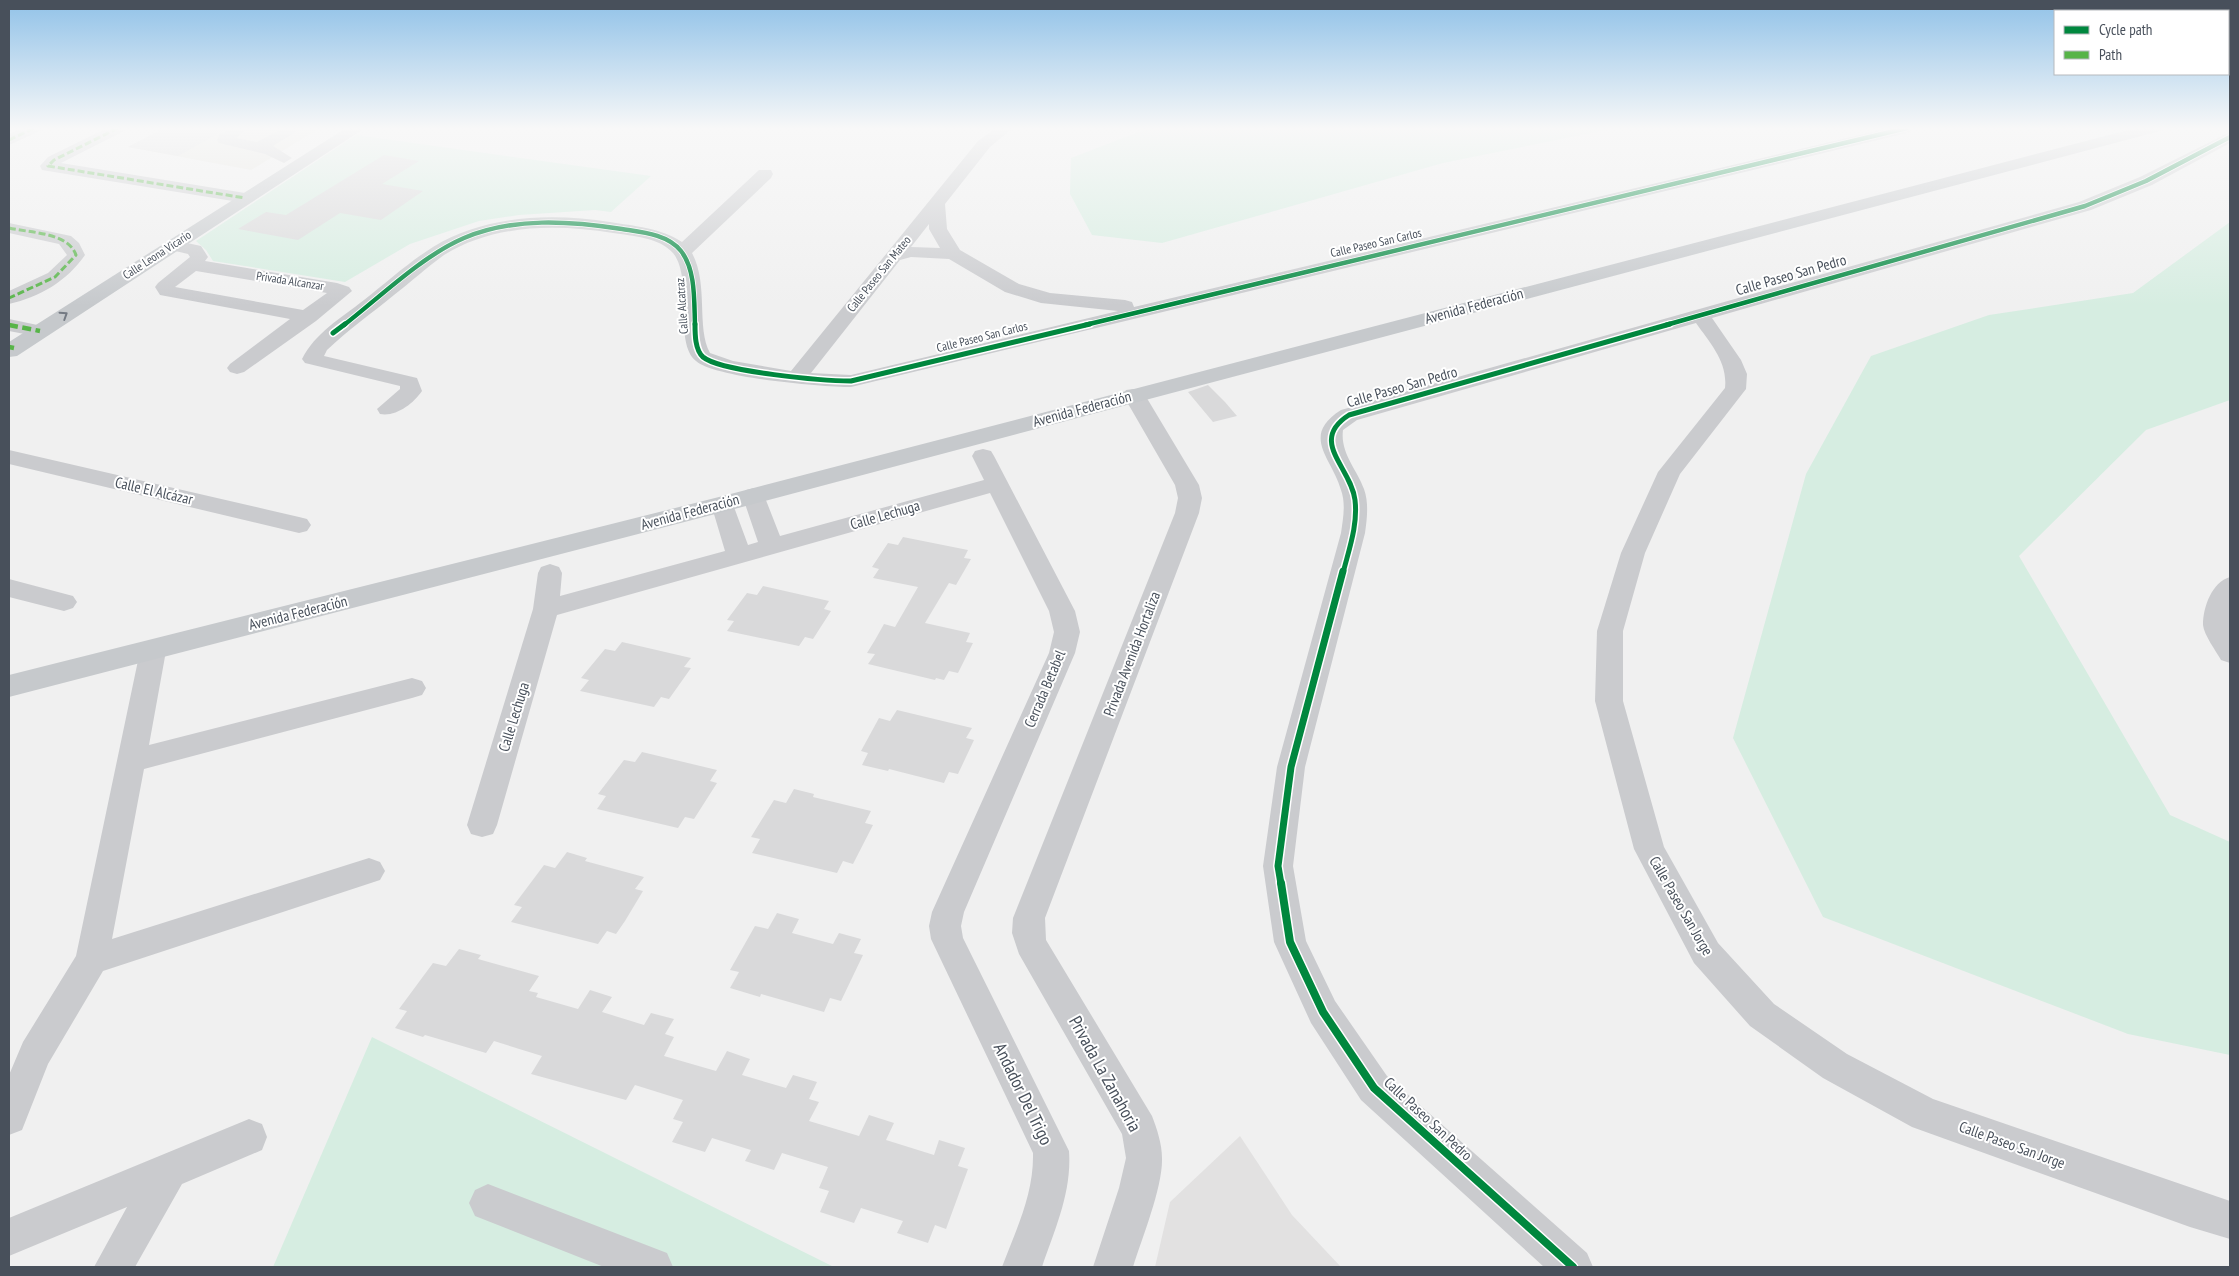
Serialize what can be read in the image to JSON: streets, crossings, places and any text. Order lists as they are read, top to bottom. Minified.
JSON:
{"streets":{"main road":["Calle Leona Vicario","Avenida Federación"],"street":["Calle Paseo San Carlos","Calle Paseo San Mateo","Calle Paseo San Pedro","Privada Alcanzar","Calle Alcatraz","Calle El Alcázar","Calle Lechuga","Privada Avenida Hortaliza","Cerrada Betabel","Calle Paseo San Jorge","Privada La Zanahoria","Andador Del Trigo"]},"crossings":[["Calle Paseo San Carlos","Calle Paseo San Mateo"],["Calle Paseo San Carlos","Calle Alcatraz"],["Calle Paseo San Mateo","Calle Alcatraz"],["Calle Paseo San Pedro","Calle Paseo San Jorge"],["Avenida Federación","Privada Avenida Hortaliza"],["Calle Lechuga","Cerrada Betabel"],["Privada Avenida Hortaliza","Privada La Zanahoria"],["Cerrada Betabel","Andador Del Trigo"]],"legend":["Cycle path","Path"]}
